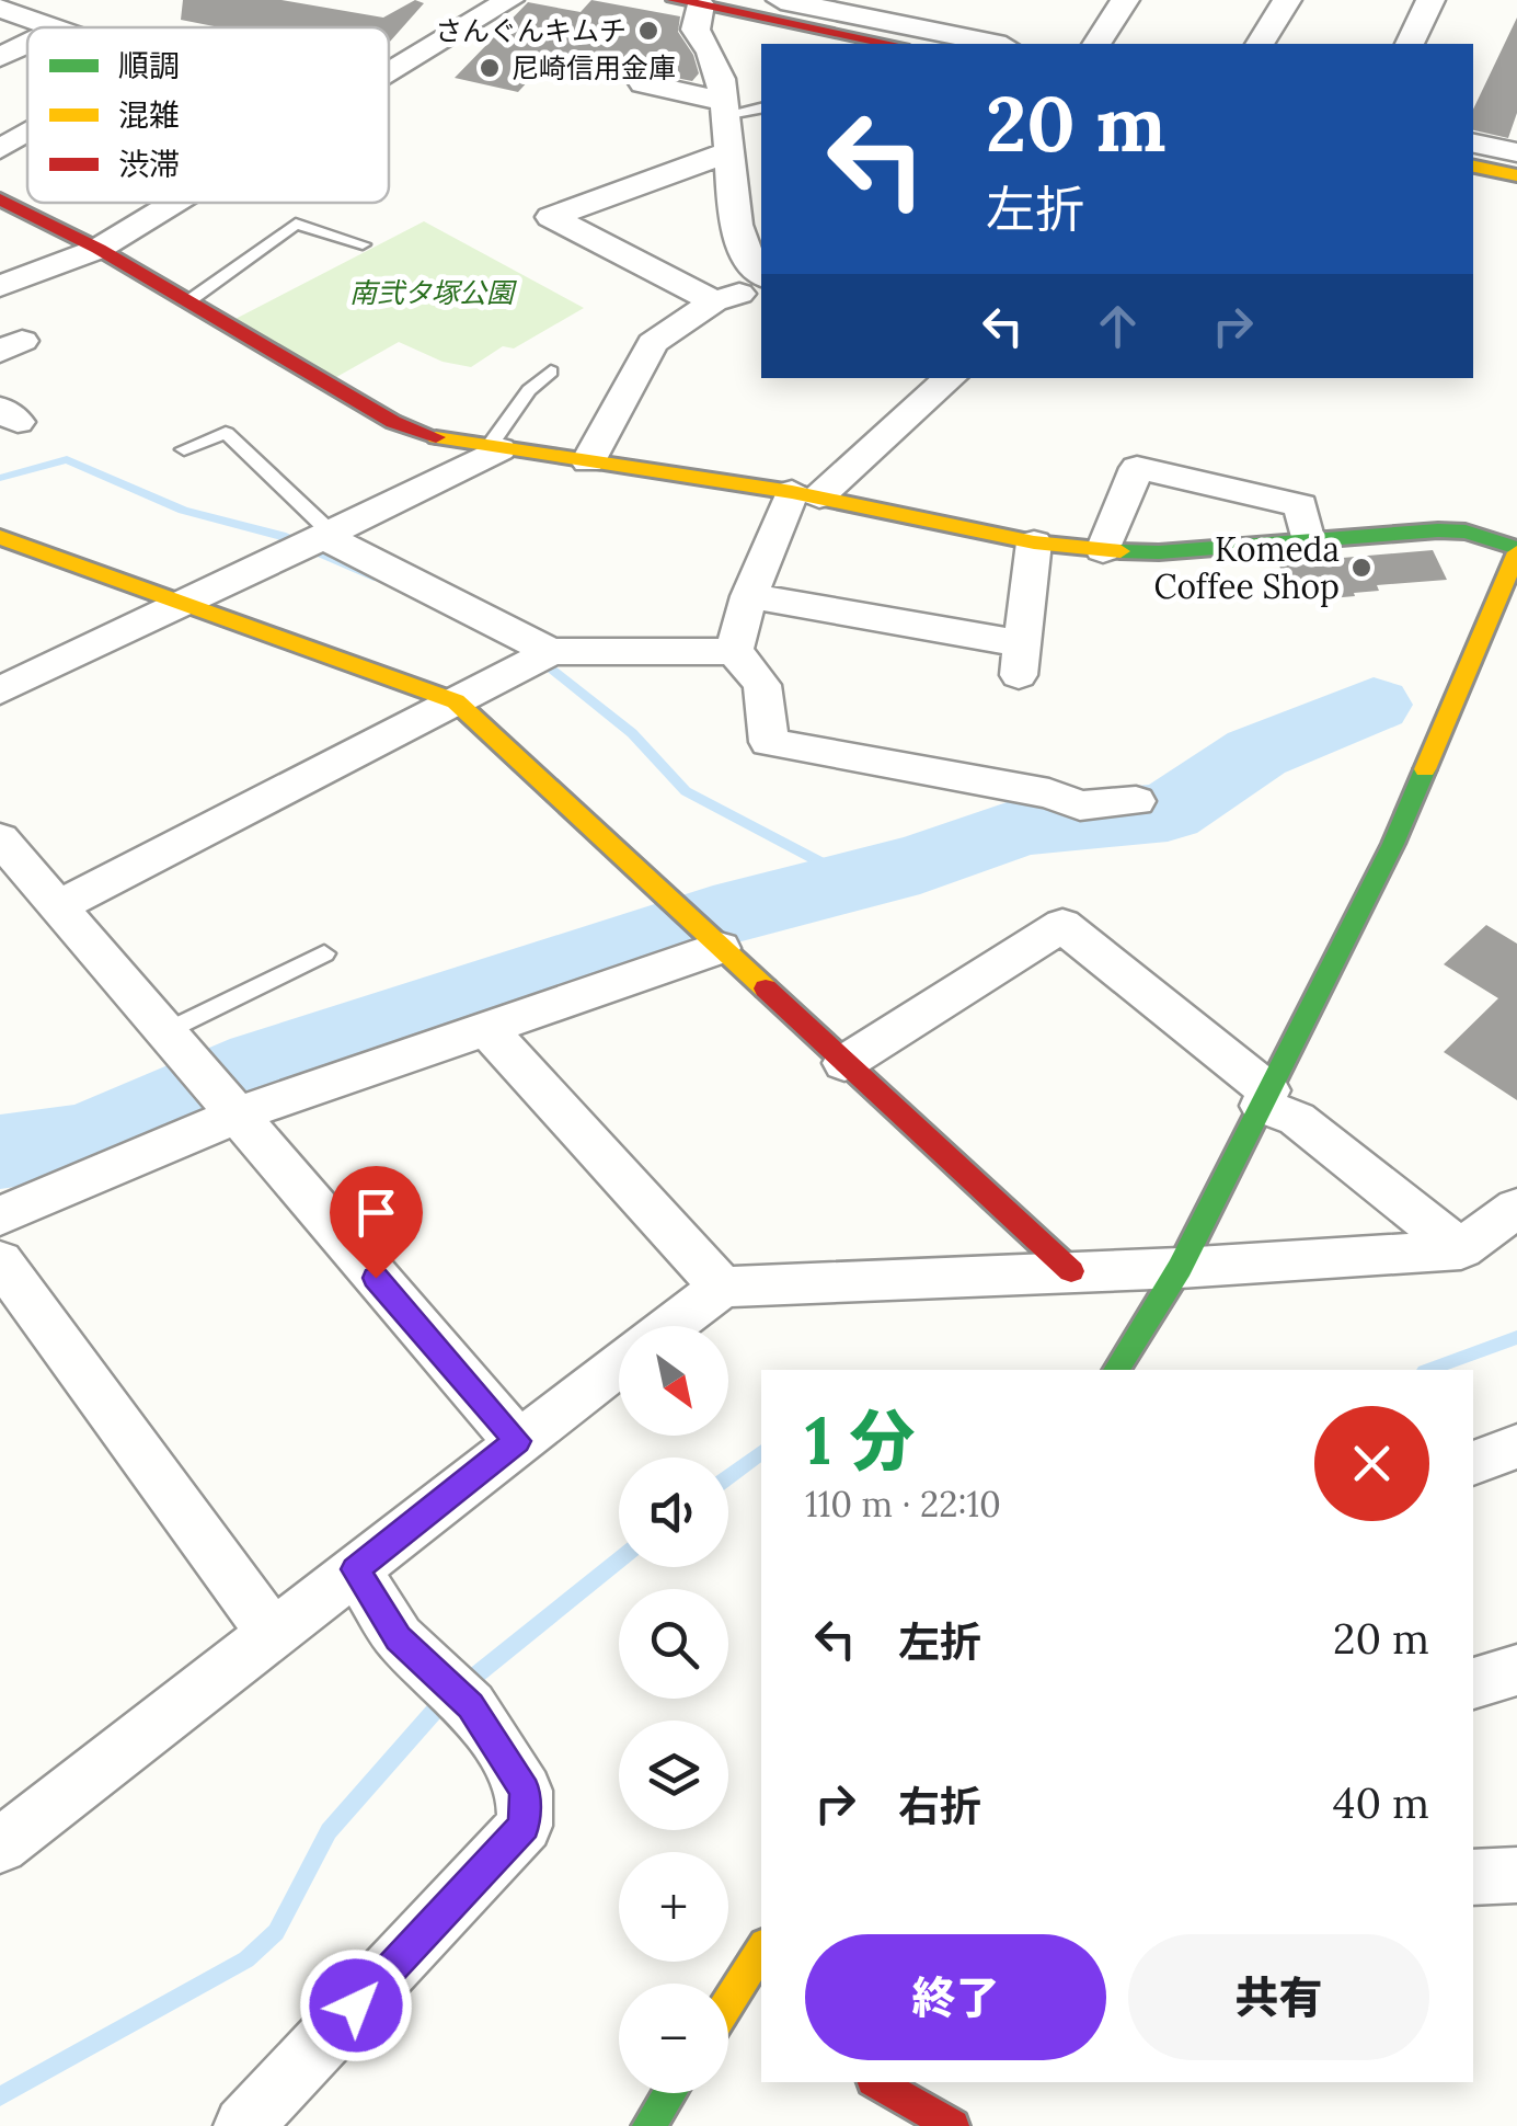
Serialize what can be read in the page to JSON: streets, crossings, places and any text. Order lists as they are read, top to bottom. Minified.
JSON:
{"parks":["南弐タ塚公園"],"places":["さんぐんキムチ","尼崎信用金庫","Komeda Coffee Shop"],"legend":["順調","混雑","渋滞"],"north":"bottom right","page":{"turn":["20 m","左折"],"map_buttons":["+","−"],"heading":["1 分","110 m · 22:10"],"list":[{"name":"左折","value":"20 m"},{"name":"右折","value":"40 m"}],"buttons":["終了","共有"]}}
